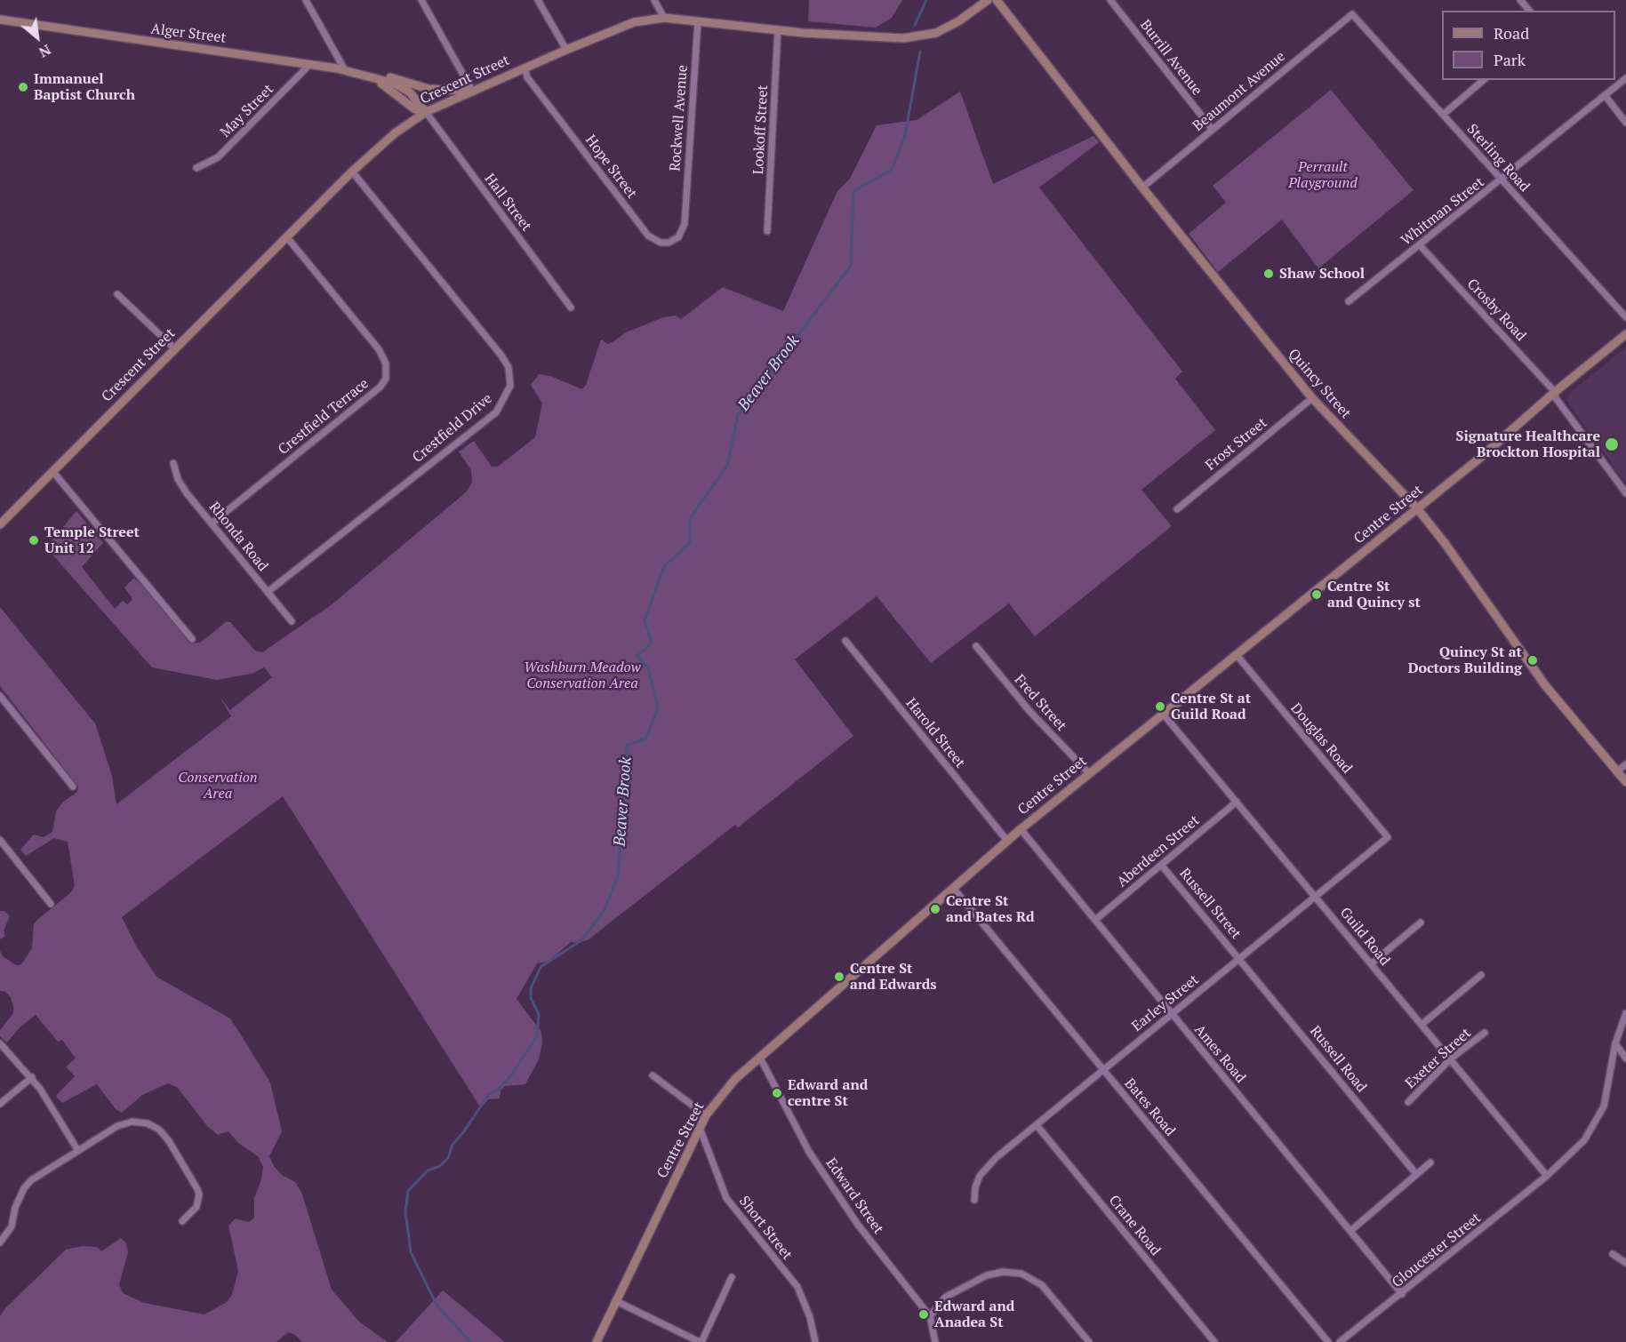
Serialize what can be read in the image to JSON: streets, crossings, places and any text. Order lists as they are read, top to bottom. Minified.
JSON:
{"streets":{"main road":["Alger Street","Crescent Street","Quincy Street","Centre Street"],"street":["Burrill Avenue","Beaumont Avenue","May Street","Rockwell Avenue","Lookoff Street","Sterling Road","Hope Street","Hall Street","Whitman Street","Crosby Road","Crestfield Terrace","Crestfield Drive","Frost Street","Rhonda Road","Fred Street","Harold Street","Douglas Road","Aberdeen Street","Russell Street","Guild Road","Earley Street","Ames Road","Exeter Street","Russell Road","Bates Road","Edward Street","Crane Road","Short Street","Gloucester Street"]},"crossings":[["Alger Street","Crescent Street"],["Alger Street","May Street"],["Alger Street","Hall Street"],["Burrill Avenue","Beaumont Avenue"],["Crescent Street","Rockwell Avenue"],["Crescent Street","Lookoff Street"],["Crescent Street","Hope Street"],["Crescent Street","Hall Street"],["Crescent Street","Crestfield Terrace"],["Crescent Street","Crestfield Drive"],["Beaumont Avenue","Sterling Road"],["Beaumont Avenue","Quincy Street"],["Rockwell Avenue","Hope Street"],["Sterling Road","Whitman Street"],["Whitman Street","Crosby Road"],["Crosby Road","Centre Street"],["Quincy Street","Frost Street"],["Quincy Street","Centre Street"],["Crestfield Terrace","Rhonda Road"],["Crestfield Drive","Rhonda Road"],["Centre Street","Fred Street"],["Centre Street","Harold Street"],["Centre Street","Douglas Road"],["Centre Street","Guild Road"],["Centre Street","Ames Road"],["Centre Street","Bates Road"],["Centre Street","Edward Street"],["Centre Street","Short Street"],["Douglas Road","Earley Street"],["Aberdeen Street","Russell Street"],["Aberdeen Street","Guild Road"],["Aberdeen Street","Ames Road"],["Russell Street","Earley Street"],["Russell Street","Russell Road"],["Guild Road","Earley Street"],["Guild Road","Exeter Street"],["Guild Road","Gloucester Street"],["Earley Street","Ames Road"],["Earley Street","Russell Road"],["Earley Street","Bates Road"],["Earley Street","Crane Road"],["Ames Road","Gloucester Street"]],"water":["Beaver Brook"],"parks":["Perrault Playground","Washburn Meadow Conservation Area","Conservation Area"],"places":["Immanuel Baptist Church","Shaw School","Signature Healthcare Brockton Hospital","Temple Street Unit 12","Centre St and Quincy st","Quincy St at Doctors Building","Centre St at Guild Road","Centre St and Bates Rd","Centre St and Edwards","Edward and centre St","Edward and Anadea St"],"legend":["Road","Park"],"north":"bottom right"}
